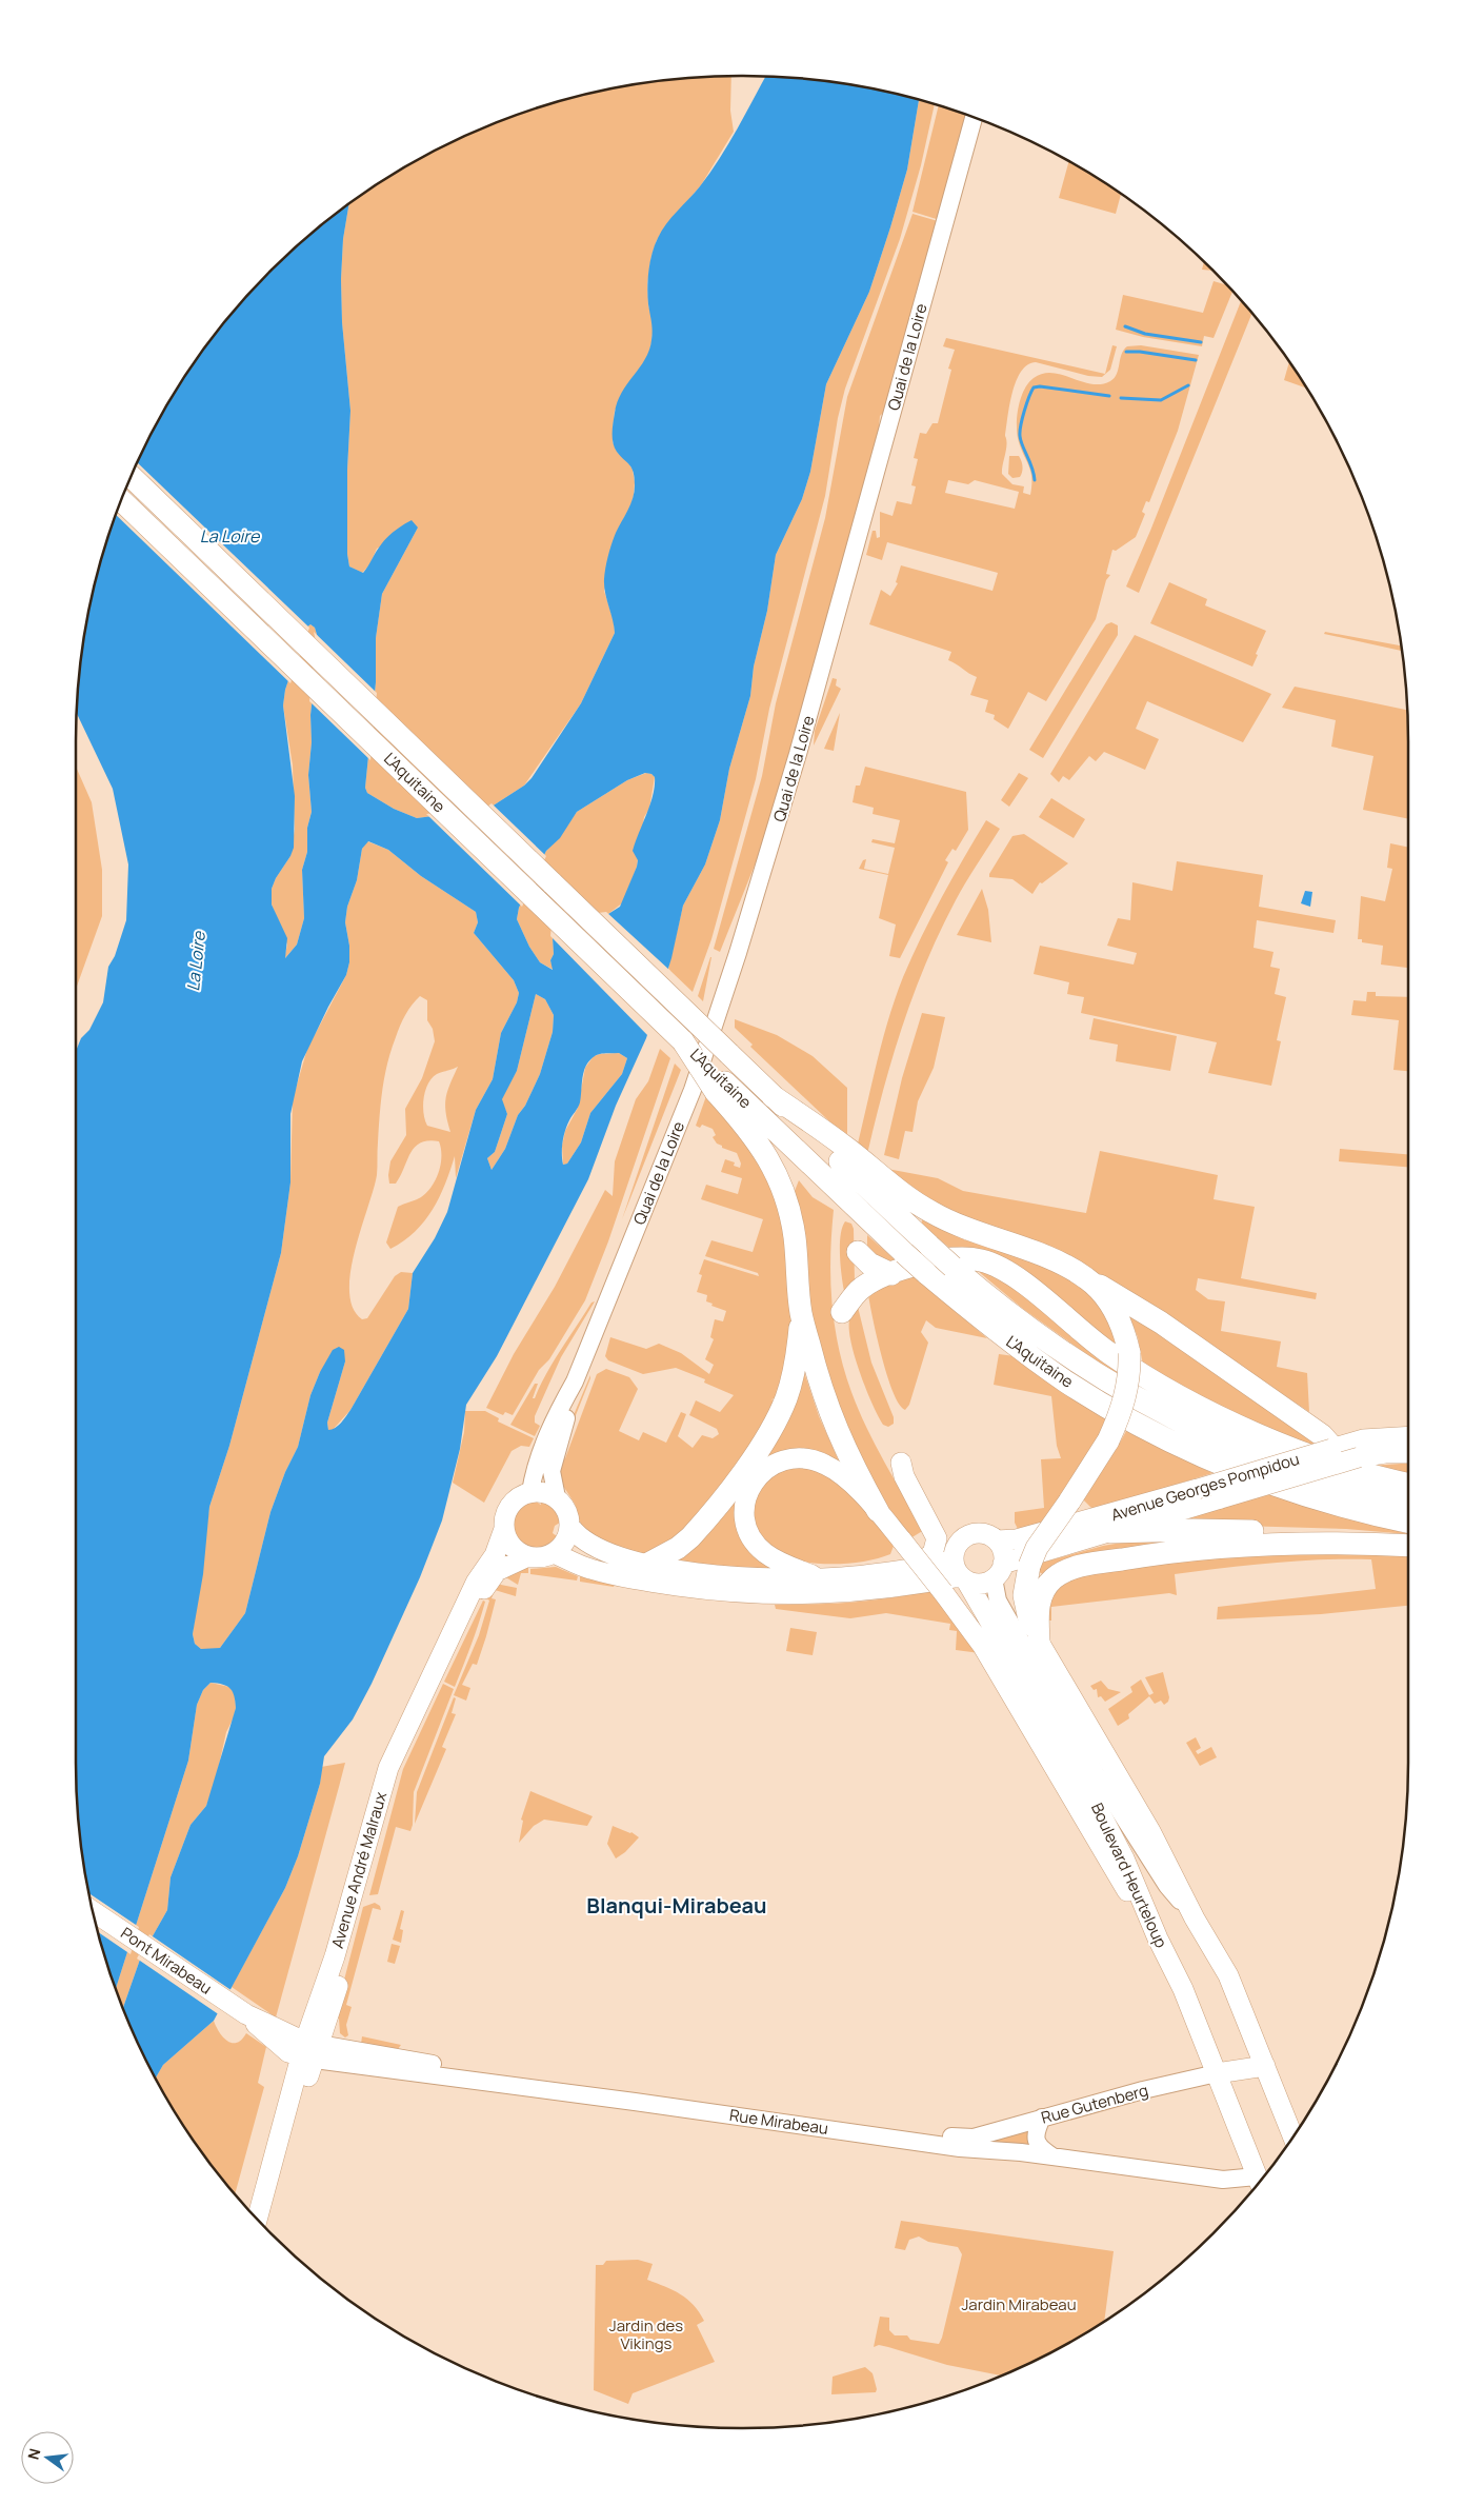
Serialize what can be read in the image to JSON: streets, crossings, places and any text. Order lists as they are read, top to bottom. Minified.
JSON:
{"streets":{"highway":["L'Aquitaine"],"main road":["Quai de la Loire","Avenue Georges Pompidou","Avenue André Malraux","Boulevard Heurteloup","Pont Mirabeau","Rue Gutenberg","Rue Mirabeau"]},"crossings":[["Avenue Georges Pompidou","Boulevard Heurteloup"],["Avenue André Malraux","Pont Mirabeau"],["Avenue André Malraux","Rue Mirabeau"],["Boulevard Heurteloup","Rue Gutenberg"],["Pont Mirabeau","Rue Mirabeau"],["Rue Gutenberg","Rue Mirabeau"]],"districts":["Blanqui-Mirabeau"],"water":["La Loire"],"parks":["Jardin Mirabeau","Jardin des Vikings"],"north":"left"}
